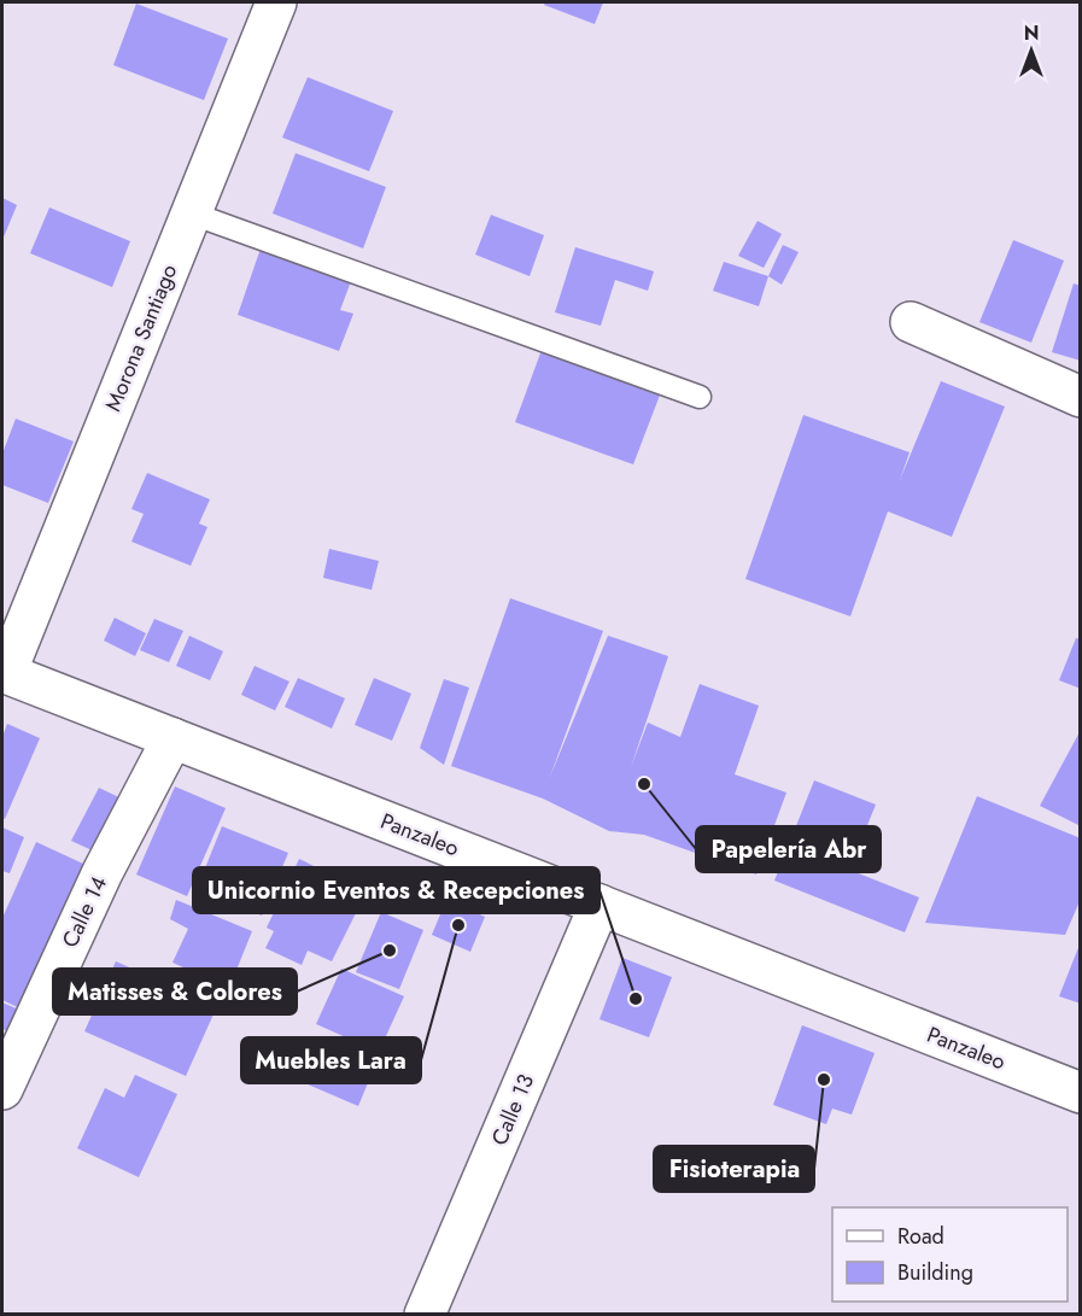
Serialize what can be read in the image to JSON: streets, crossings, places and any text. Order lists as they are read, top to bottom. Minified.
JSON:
{"streets":{"street":["Morona Santiago","Panzaleo","Calle 14","Calle 13"]},"crossings":[["Morona Santiago","Panzaleo"],["Panzaleo","Calle 14"],["Panzaleo","Calle 13"]],"places":["Papelería Abr","Muebles Lara","Matisses & Colores","Unicornio Eventos & Recepciones","Fisioterapia"],"legend":["Road","Building"],"north":"top"}
